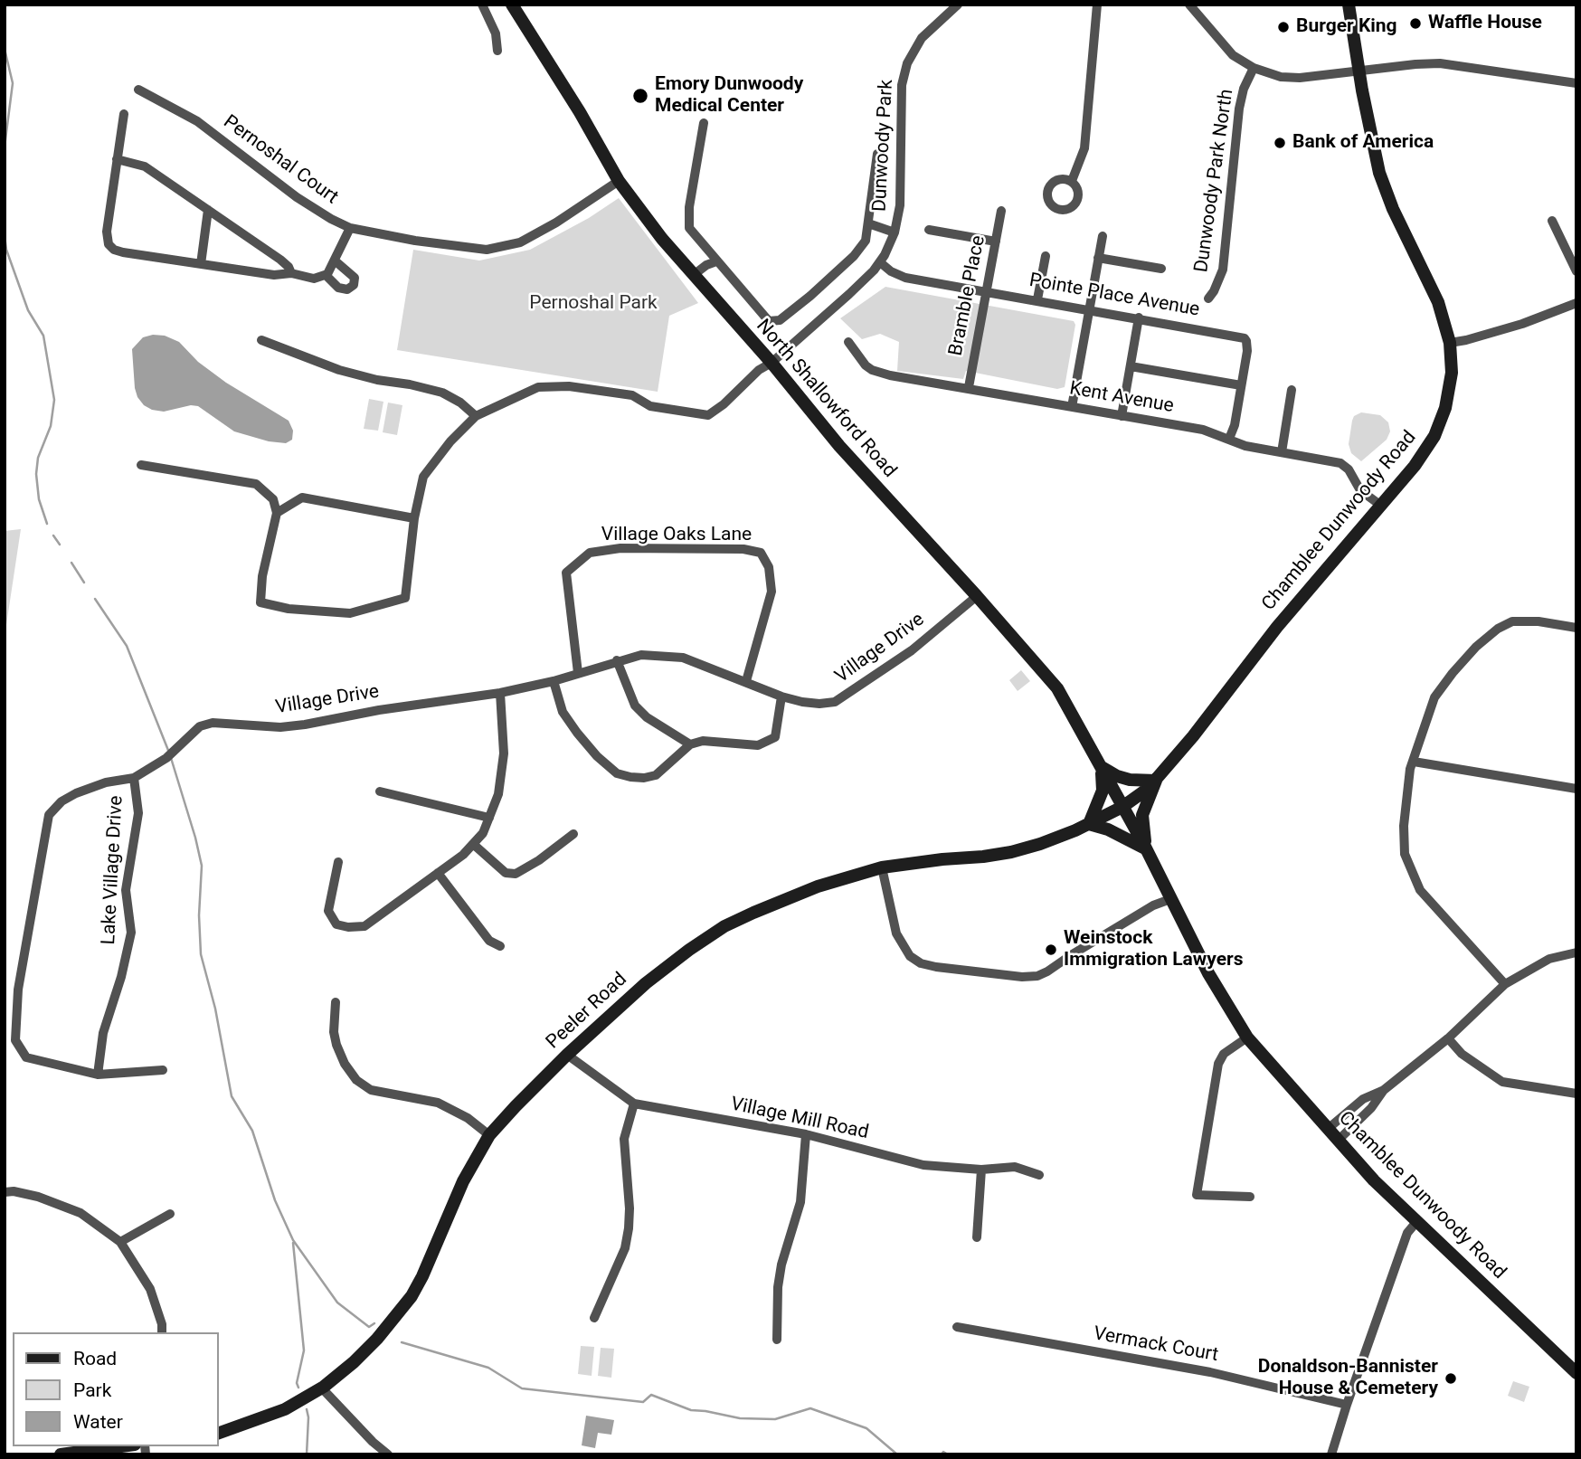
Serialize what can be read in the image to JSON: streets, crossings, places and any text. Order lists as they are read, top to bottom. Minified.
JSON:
{"streets":{"street":["Dunwoody Park","Pernoshal Court","Dunwoody Park North","Bramble Place","Pointe Place Avenue","Kent Avenue","North Shallowford Road","Chamblee Dunwoody Road","Village Oaks Lane","Village Drive","Lake Village Drive","Peeler Road","Village Mill Road","Vermack Court"]},"crossings":[["Dunwoody Park","Pointe Place Avenue"],["Dunwoody Park","North Shallowford Road"],["Pernoshal Court","North Shallowford Road"],["Bramble Place","Pointe Place Avenue"],["Bramble Place","Kent Avenue"],["Pointe Place Avenue","Kent Avenue"],["Kent Avenue","Chamblee Dunwoody Road"],["North Shallowford Road","Chamblee Dunwoody Road"],["North Shallowford Road","Village Drive"],["North Shallowford Road","Peeler Road"],["Chamblee Dunwoody Road","Peeler Road"],["Village Oaks Lane","Village Drive"],["Village Drive","Lake Village Drive"],["Peeler Road","Village Mill Road"]],"parks":["Pernoshal Park"],"places":["Waffle House","Burger King","Emory Dunwoody Medical Center","Bank of America","Weinstock Immigration Lawyers","Donaldson-Bannister House & Cemetery"],"legend":["Road","Park","Water"]}
